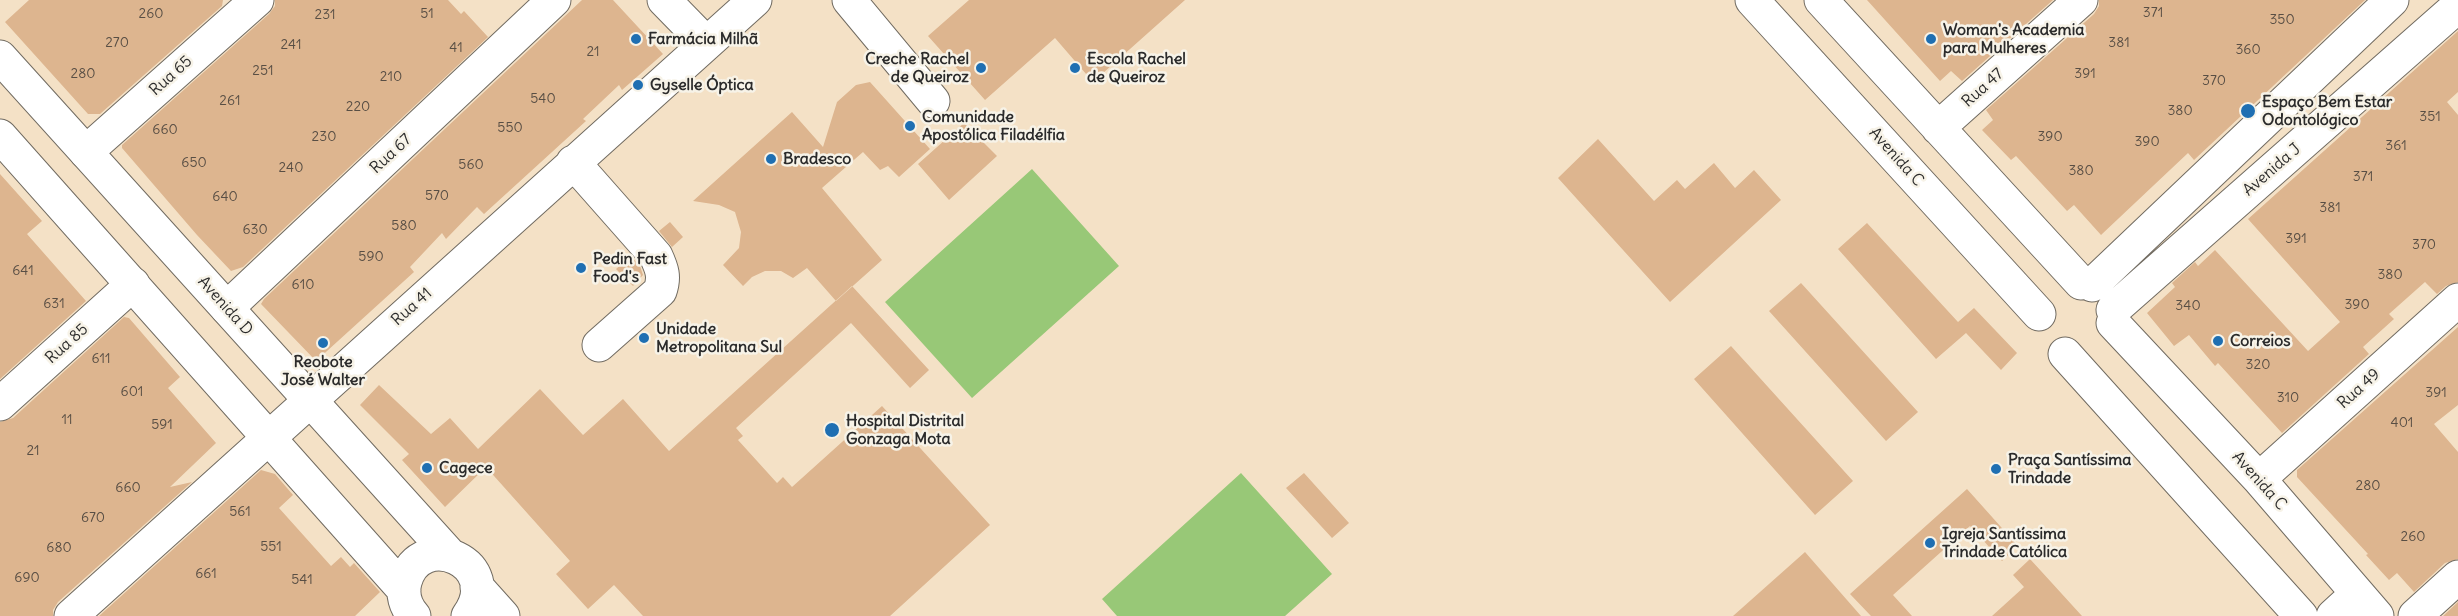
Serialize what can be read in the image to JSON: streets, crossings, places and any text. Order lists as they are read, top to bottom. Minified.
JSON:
{"streets":{"street":["Rua 65","Rua 47","Rua 67","Avenida C","Avenida J","Avenida D","Rua 41","Rua 85","Rua 49"]},"crossings":[["Rua 65","Avenida D"],["Rua 67","Avenida D"],["Avenida C","Avenida J"],["Avenida C","Rua 49"],["Avenida D","Rua 41"]],"places":["Farmácia Milhã","Woman's Academia para Mulheres","Creche Rachel de Queiroz","Escola Rachel de Queiroz","Gyselle Óptica","Espaço Bem Estar Odontológico","Comunidade Apostólica Filadélfia","Bradesco","Pedin Fast Food's","Unidade Metropolitana Sul","Correios","Reobote José Walter","Hospital Distrital Gonzaga Mota","Cagece","Praça Santíssima Trindade","Igreja Santíssima Trindade Católica"],"house_numbers":["371","260","51","231","350","270","381","241","41","360","21","251","280","391","210","370","540","261","220","380","351","550","660","230","390","390","361","650","560","240","380","371","570","640","381","580","630","391","370","590","641","380","610","631","390","340","611","320","601","391","310","11","401","591","21","280","660","561","670","260","551","680","661","690","541"]}
